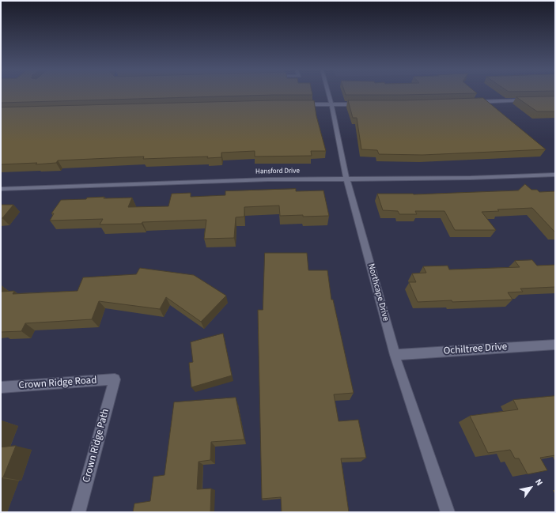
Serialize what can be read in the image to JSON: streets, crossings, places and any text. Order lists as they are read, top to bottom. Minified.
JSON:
{"streets":{"street":["Hansford Drive","Northcape Drive","Ochiltree Drive","Crown Ridge Road","Crown Ridge Path"]},"crossings":[["Hansford Drive","Northcape Drive"],["Northcape Drive","Ochiltree Drive"],["Crown Ridge Road","Crown Ridge Path"]],"north":"top right"}
